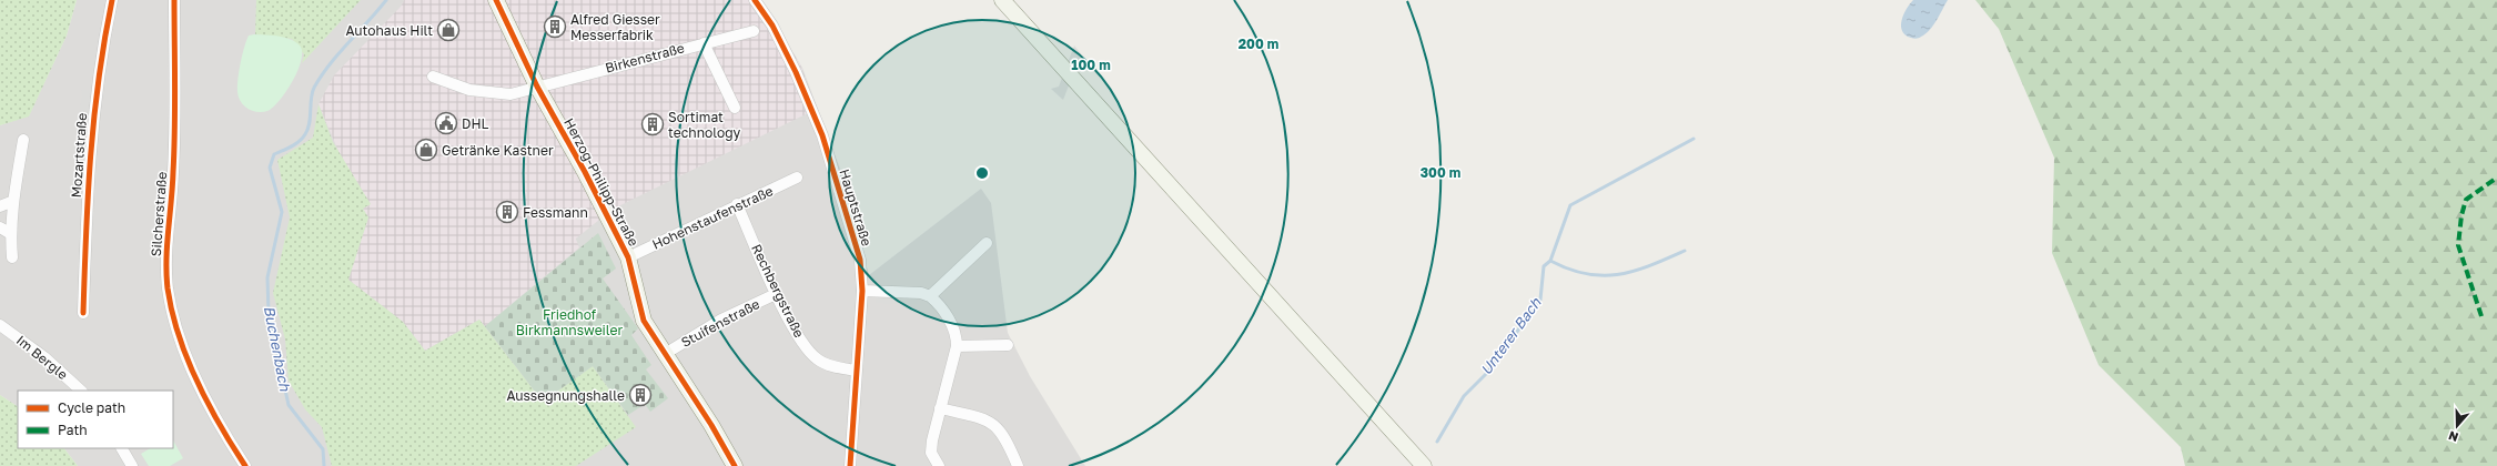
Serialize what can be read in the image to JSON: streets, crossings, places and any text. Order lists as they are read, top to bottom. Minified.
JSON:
{"streets":{"main road":["Herzog-Philipp-Straße"],"street":["Birkenstraße","Mozartstraße","Hauptstraße","Silcherstraße","Hohenstaufenstraße","Rechbergstraße","Stuifenstraße","Im Bergle"]},"crossings":[["Birkenstraße","Herzog-Philipp-Straße"],["Herzog-Philipp-Straße","Hohenstaufenstraße"],["Herzog-Philipp-Straße","Stuifenstraße"],["Hauptstraße","Rechbergstraße"],["Hohenstaufenstraße","Rechbergstraße"],["Rechbergstraße","Stuifenstraße"]],"water":["Unterer Bach","Buchenbach"],"parks":["Friedhof Birkmannsweiler"],"places":{"building":["Alfred Giesser Messerfabrik","Sortimat technology","Fessmann","Aussegnungshalle"],"shop":["Autohaus Hilt","Getränke Kastner"],"public building":["DHL"]},"legend":["Cycle path","Path"],"north":"bottom","rings":["200 m","100 m","300 m"]}
